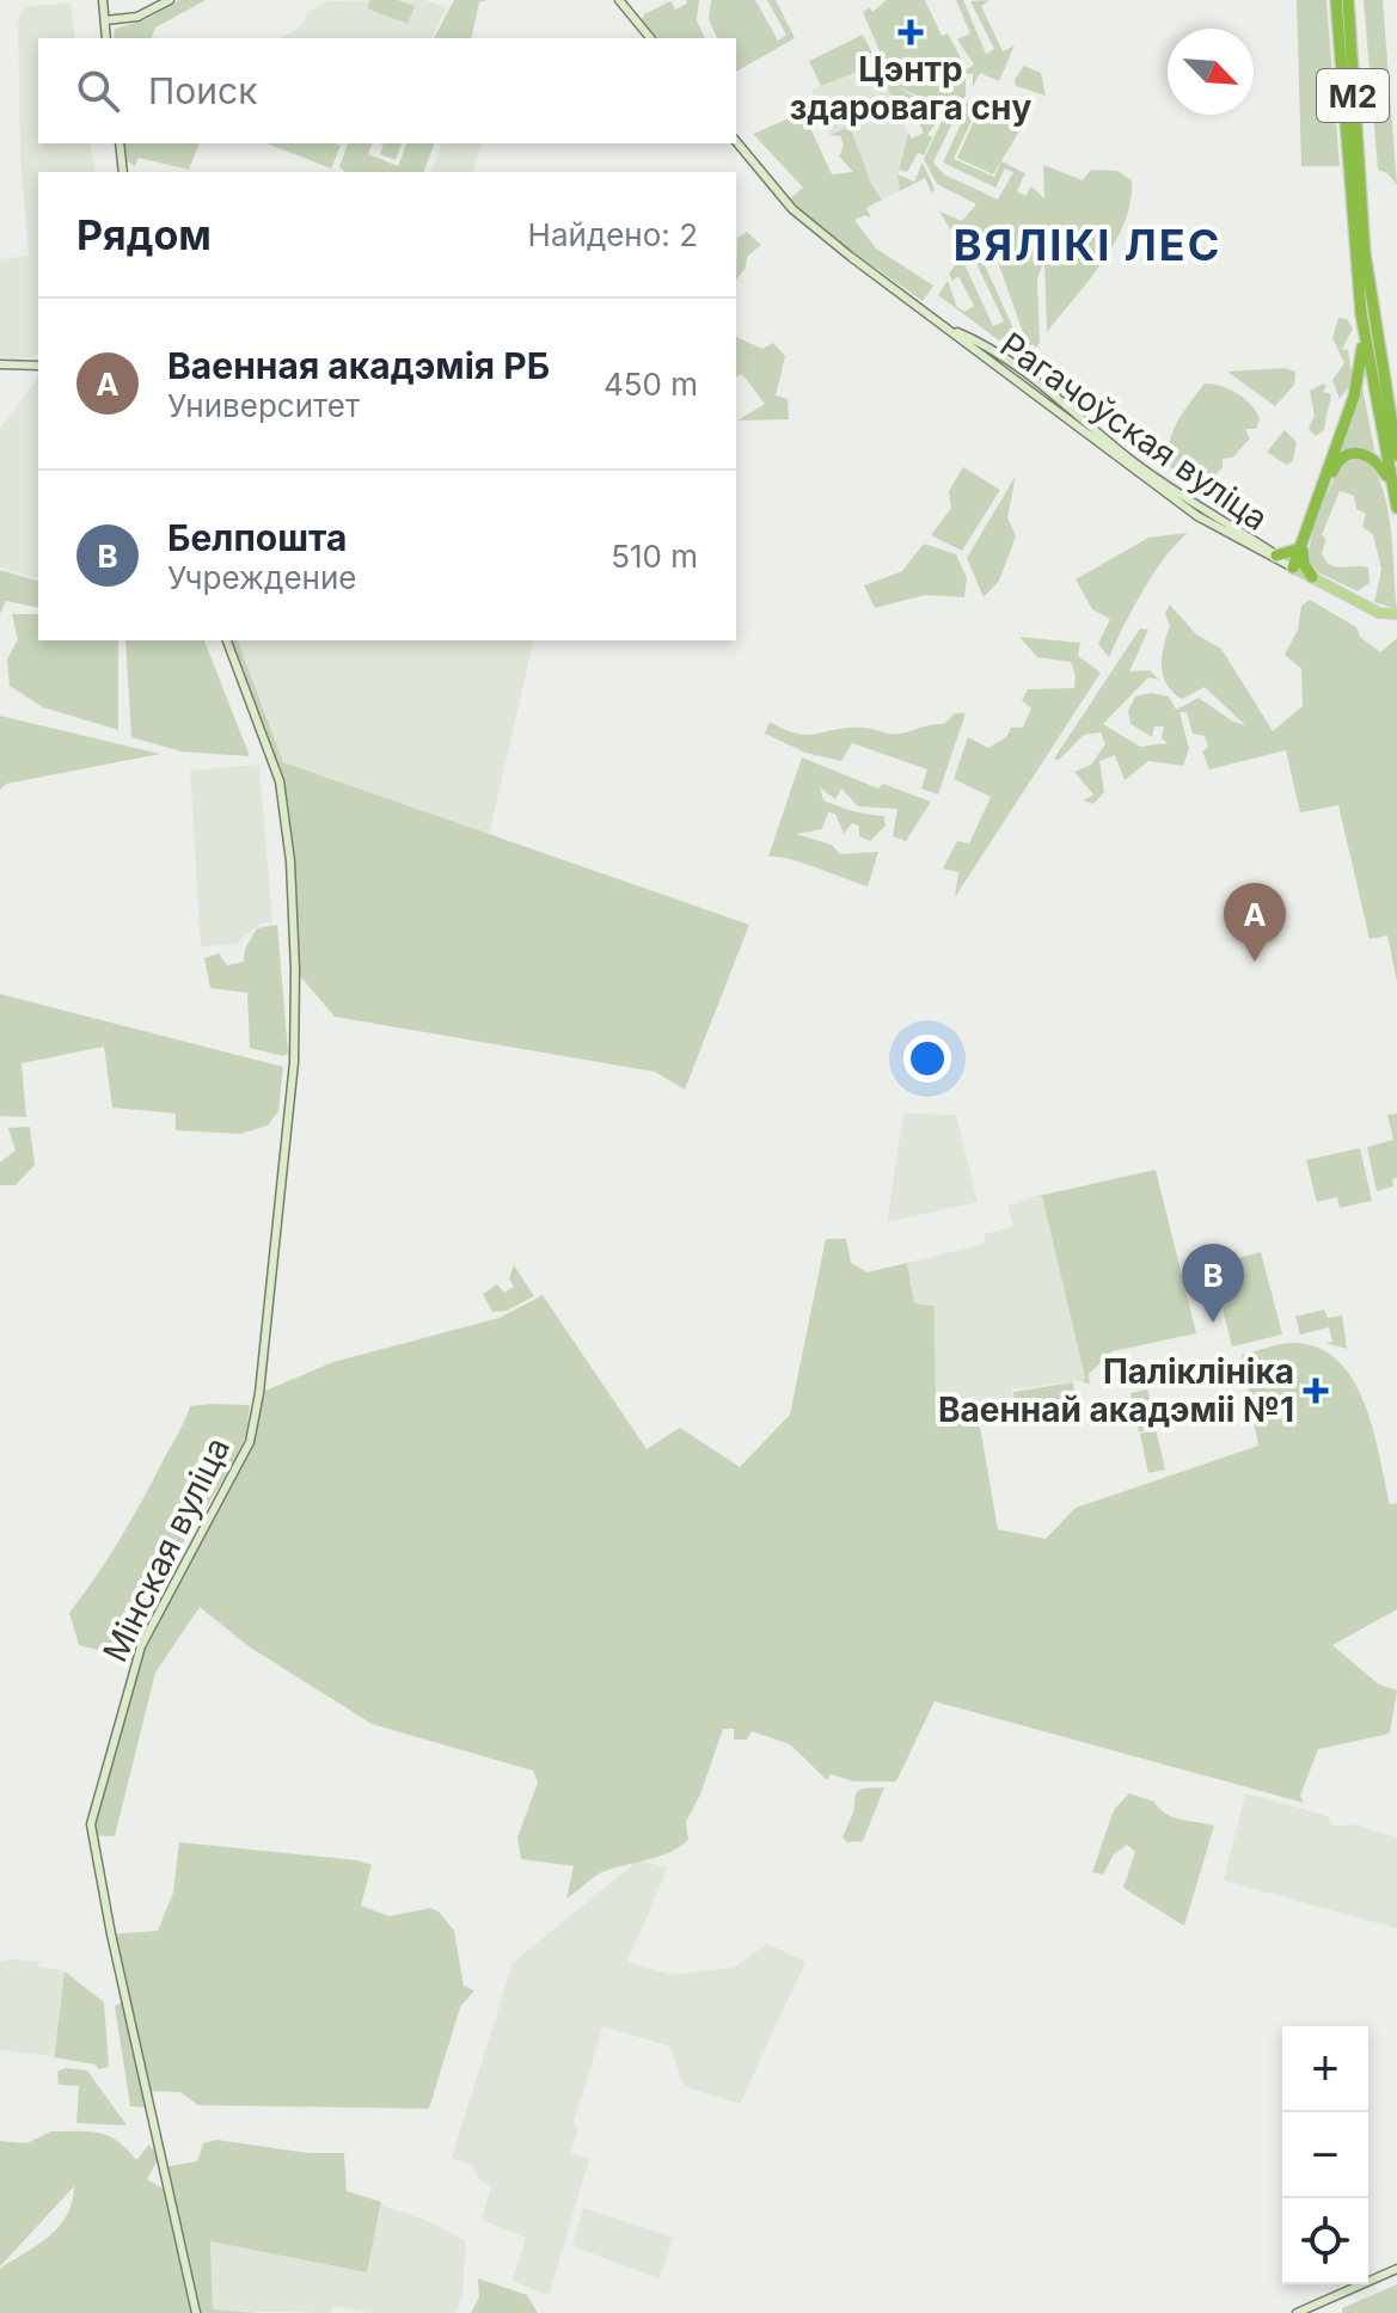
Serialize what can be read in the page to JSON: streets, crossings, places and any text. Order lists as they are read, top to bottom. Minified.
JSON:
{"streets":{"highway":["М2"],"main road":["Рагачоўская вуліца","Мінская вуліца"]},"districts":["ВЯЛІКІ ЛЕС"],"places":{"health":["Цэнтр здаровага сну","Паліклініка Ваеннай акадэміі №1"]},"north":"bottom right","page":{"search":"Поиск","heading":["Рядом","Найдено: 2"],"list":[{"mark":"A","name":"Ваенная акадэмія РБ","note":"Университет","value":"450 m"},{"mark":"B","name":"Белпошта","note":"Учреждение","value":"510 m"}],"pins":["A","B"],"map_buttons":["+","−"]}}
